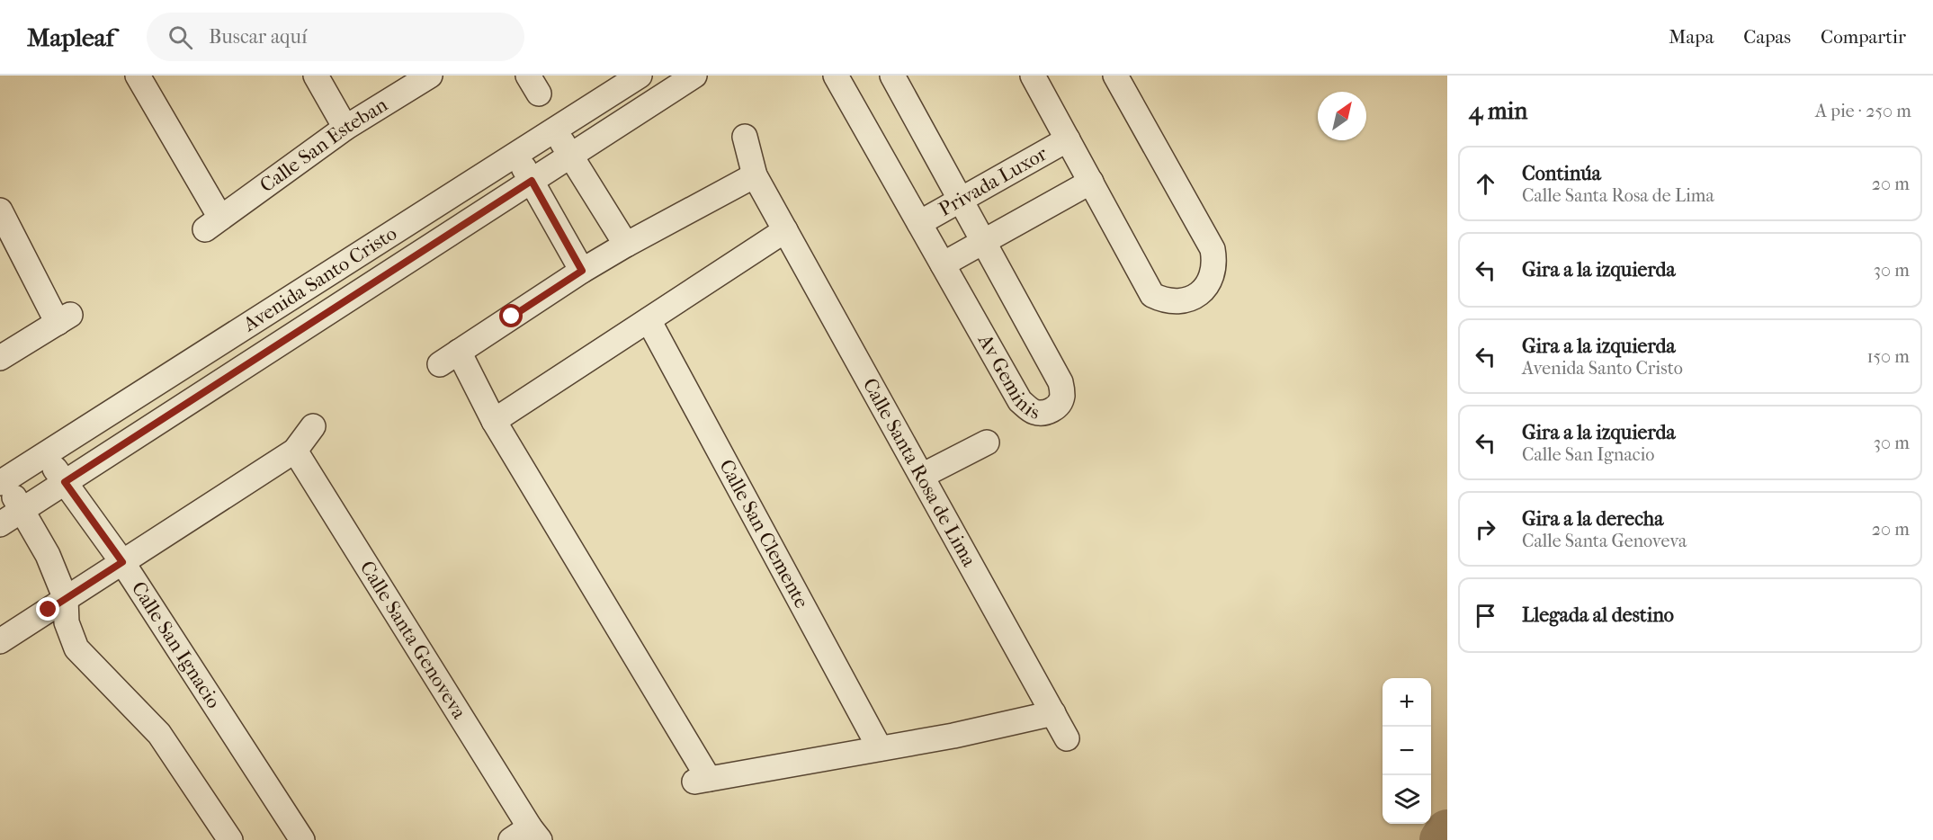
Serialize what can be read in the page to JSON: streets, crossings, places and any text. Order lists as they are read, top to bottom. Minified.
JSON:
{"streets":{"street":["Calle San Esteban","Privada Luxor","Avenida Santo Cristo","Av Geminis","Calle Santa Rosa de Lima","Calle San Clemente","Calle Santa Genoveva","Calle San Ignacio"]},"crossings":[["Privada Luxor","Av Geminis"],["Avenida Santo Cristo","Calle San Ignacio"]],"north":"top right","page":{"header":"Mapleaf","search":"Buscar aquí","nav":["Mapa","Capas","Compartir"],"heading":["4 min","A pie · 250 m"],"list":[["Continúa","Calle Santa Rosa de Lima","20 m"],["Gira a la izquierda","30 m"],["Gira a la izquierda","Avenida Santo Cristo","150 m"],["Gira a la izquierda","Calle San Ignacio","30 m"],["Gira a la derecha","Calle Santa Genoveva","20 m"],"Llegada al destino"],"map_buttons":["+","−"]}}
